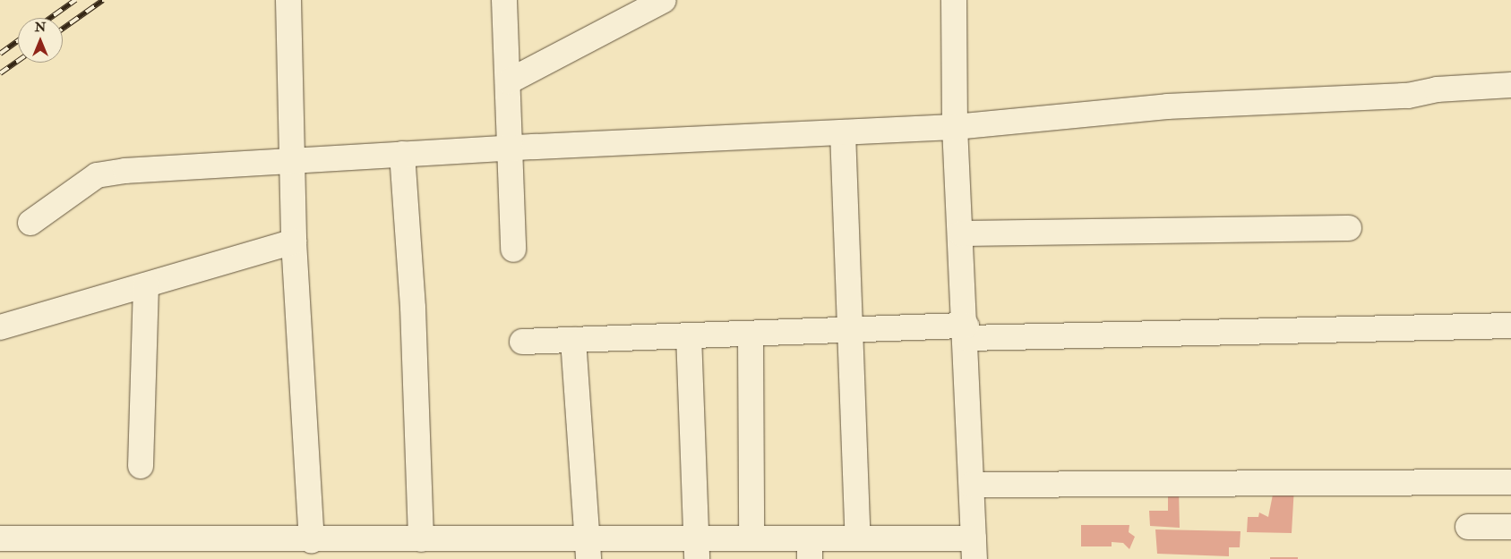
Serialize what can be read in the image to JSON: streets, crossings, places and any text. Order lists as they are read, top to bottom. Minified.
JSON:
{"north":"top"}
